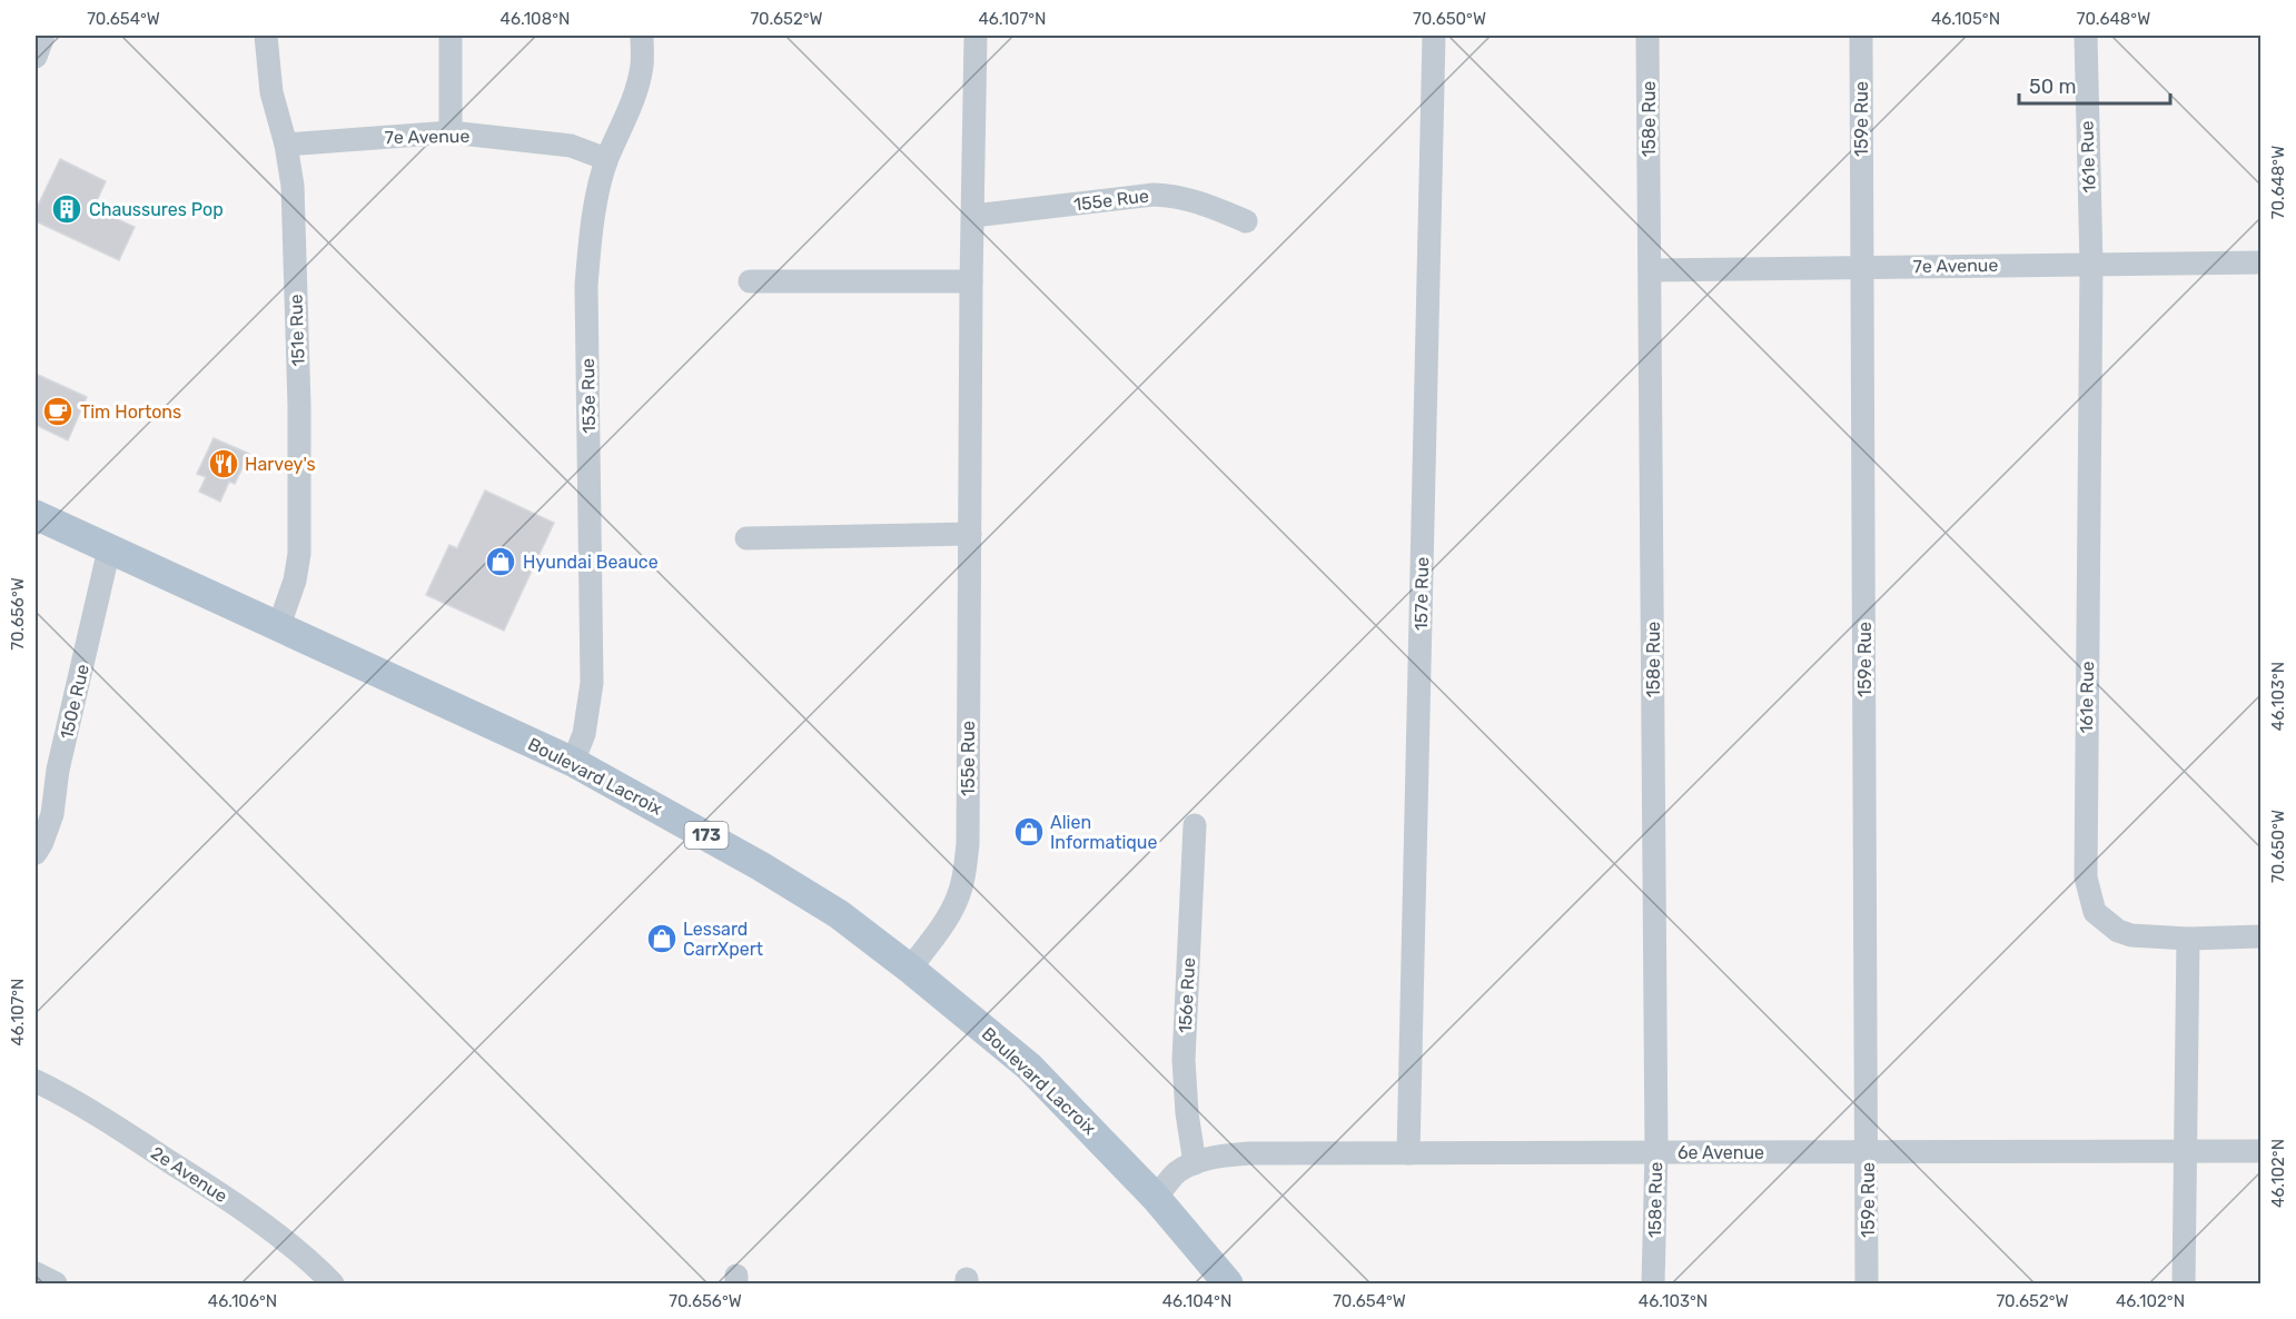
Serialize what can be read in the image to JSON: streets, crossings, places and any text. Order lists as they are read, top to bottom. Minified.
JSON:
{"streets":{"main road":["Boulevard Lacroix","173"],"street":["158e Rue","159e Rue","7e Avenue","161e Rue","155e Rue","151e Rue","153e Rue","157e Rue","150e Rue","156e Rue","6e Avenue","2e Avenue"]},"crossings":[["158e Rue","7e Avenue"],["158e Rue","6e Avenue"],["159e Rue","7e Avenue"],["159e Rue","6e Avenue"],["7e Avenue","161e Rue"],["7e Avenue","151e Rue"],["7e Avenue","153e Rue"],["155e Rue","Boulevard Lacroix"],["151e Rue","Boulevard Lacroix"],["153e Rue","Boulevard Lacroix"],["157e Rue","6e Avenue"],["150e Rue","Boulevard Lacroix"],["Boulevard Lacroix","6e Avenue"],["156e Rue","6e Avenue"]],"places":{"building":["Chaussures Pop"],"cafe":["Tim Hortons"],"restaurant":["Harvey's"],"shop":["Hyundai Beauce","Alien Informatique","Lessard CarrXpert"]},"scale_bar":"50 m","coordinates":["70.654°W","46.108°N","70.652°W","46.107°N","70.650°W","46.105°N","70.648°W","70.656°W","46.103°N","46.102°N","46.106°N","46.104°N"]}
